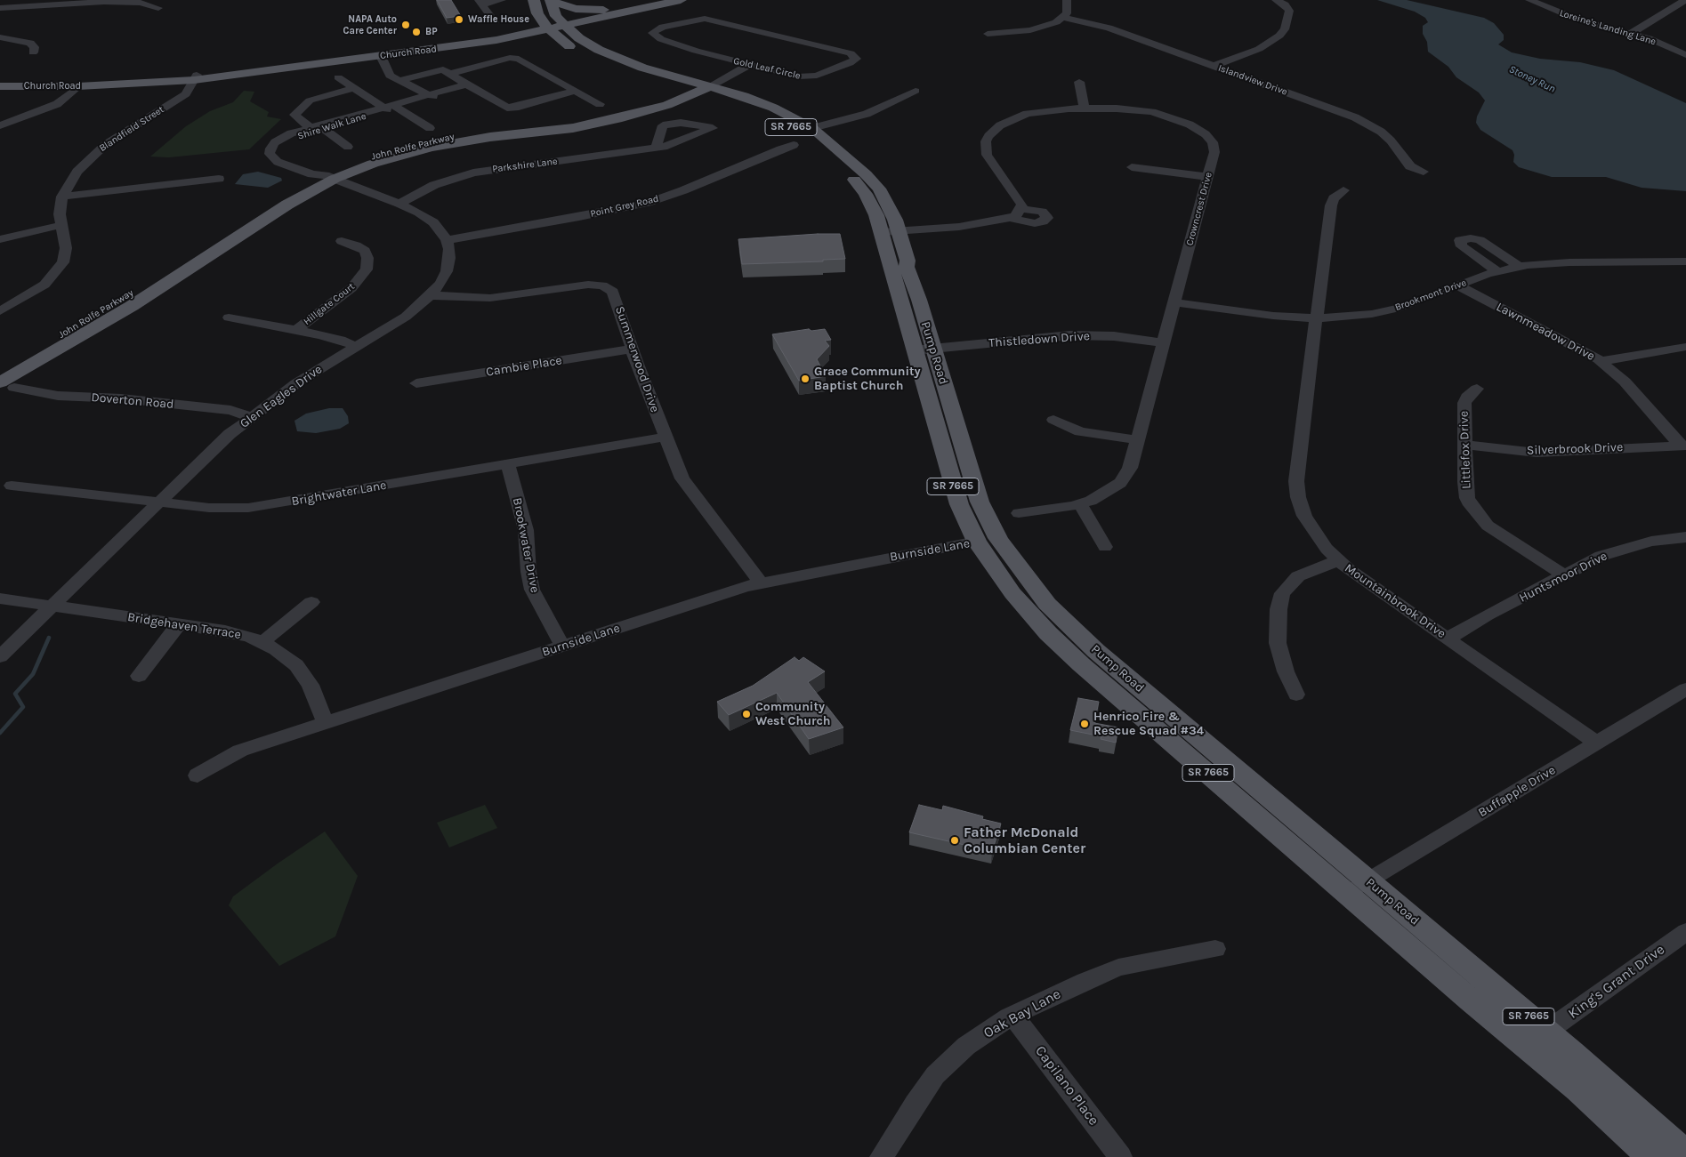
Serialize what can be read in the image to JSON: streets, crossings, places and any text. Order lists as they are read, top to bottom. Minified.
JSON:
{"streets":{"main road":["Church Road","SR 7665","John Rolfe Parkway","Pump Road"],"street":["Loreine's Landing Lane","Gold Leaf Circle","Islandview Drive","Shire Walk Lane","Blandfield Street","Parkshire Lane","Point Grey Road","Crowncrest Drive","Brookmont Drive","Hillgate Court","Lawnmeadow Drive","Thistledown Drive","Summerwood Drive","Cambie Place","Glen Eagles Drive","Doverton Road","Silverbrook Drive","Littlefox Drive","Brightwater Lane","Brookwater Drive","Burnside Lane","Huntsmoor Drive","Mountainbrook Drive","Bridgehaven Terrace","Buffapple Drive","King's Grant Drive","Oak Bay Lane","Capilano Place"]},"crossings":[["Church Road","Blandfield Street"],["Shire Walk Lane","John Rolfe Parkway"],["John Rolfe Parkway","Pump Road"],["John Rolfe Parkway","Doverton Road"],["Point Grey Road","Glen Eagles Drive"],["Crowncrest Drive","Brookmont Drive"],["Crowncrest Drive","Thistledown Drive"],["Brookmont Drive","Lawnmeadow Drive"],["Brookmont Drive","Mountainbrook Drive"],["Lawnmeadow Drive","Silverbrook Drive"],["Thistledown Drive","Pump Road"],["Pump Road","Burnside Lane"],["Pump Road","Buffapple Drive"],["Pump Road","King's Grant Drive"],["Summerwood Drive","Cambie Place"],["Summerwood Drive","Glen Eagles Drive"],["Summerwood Drive","Brightwater Lane"],["Summerwood Drive","Burnside Lane"],["Glen Eagles Drive","Doverton Road"],["Glen Eagles Drive","Brightwater Lane"],["Glen Eagles Drive","Bridgehaven Terrace"],["Silverbrook Drive","Littlefox Drive"],["Littlefox Drive","Huntsmoor Drive"],["Brightwater Lane","Brookwater Drive"],["Brookwater Drive","Burnside Lane"],["Burnside Lane","Bridgehaven Terrace"],["Huntsmoor Drive","Mountainbrook Drive"],["Mountainbrook Drive","Buffapple Drive"],["Oak Bay Lane","Capilano Place"]],"water":["Stoney Run"],"places":["Waffle House","NAPA Auto Care Center","BP","Grace Community Baptist Church","Community West Church","Henrico Fire & Rescue Squad #34","Father McDonald Columbian Center"]}
